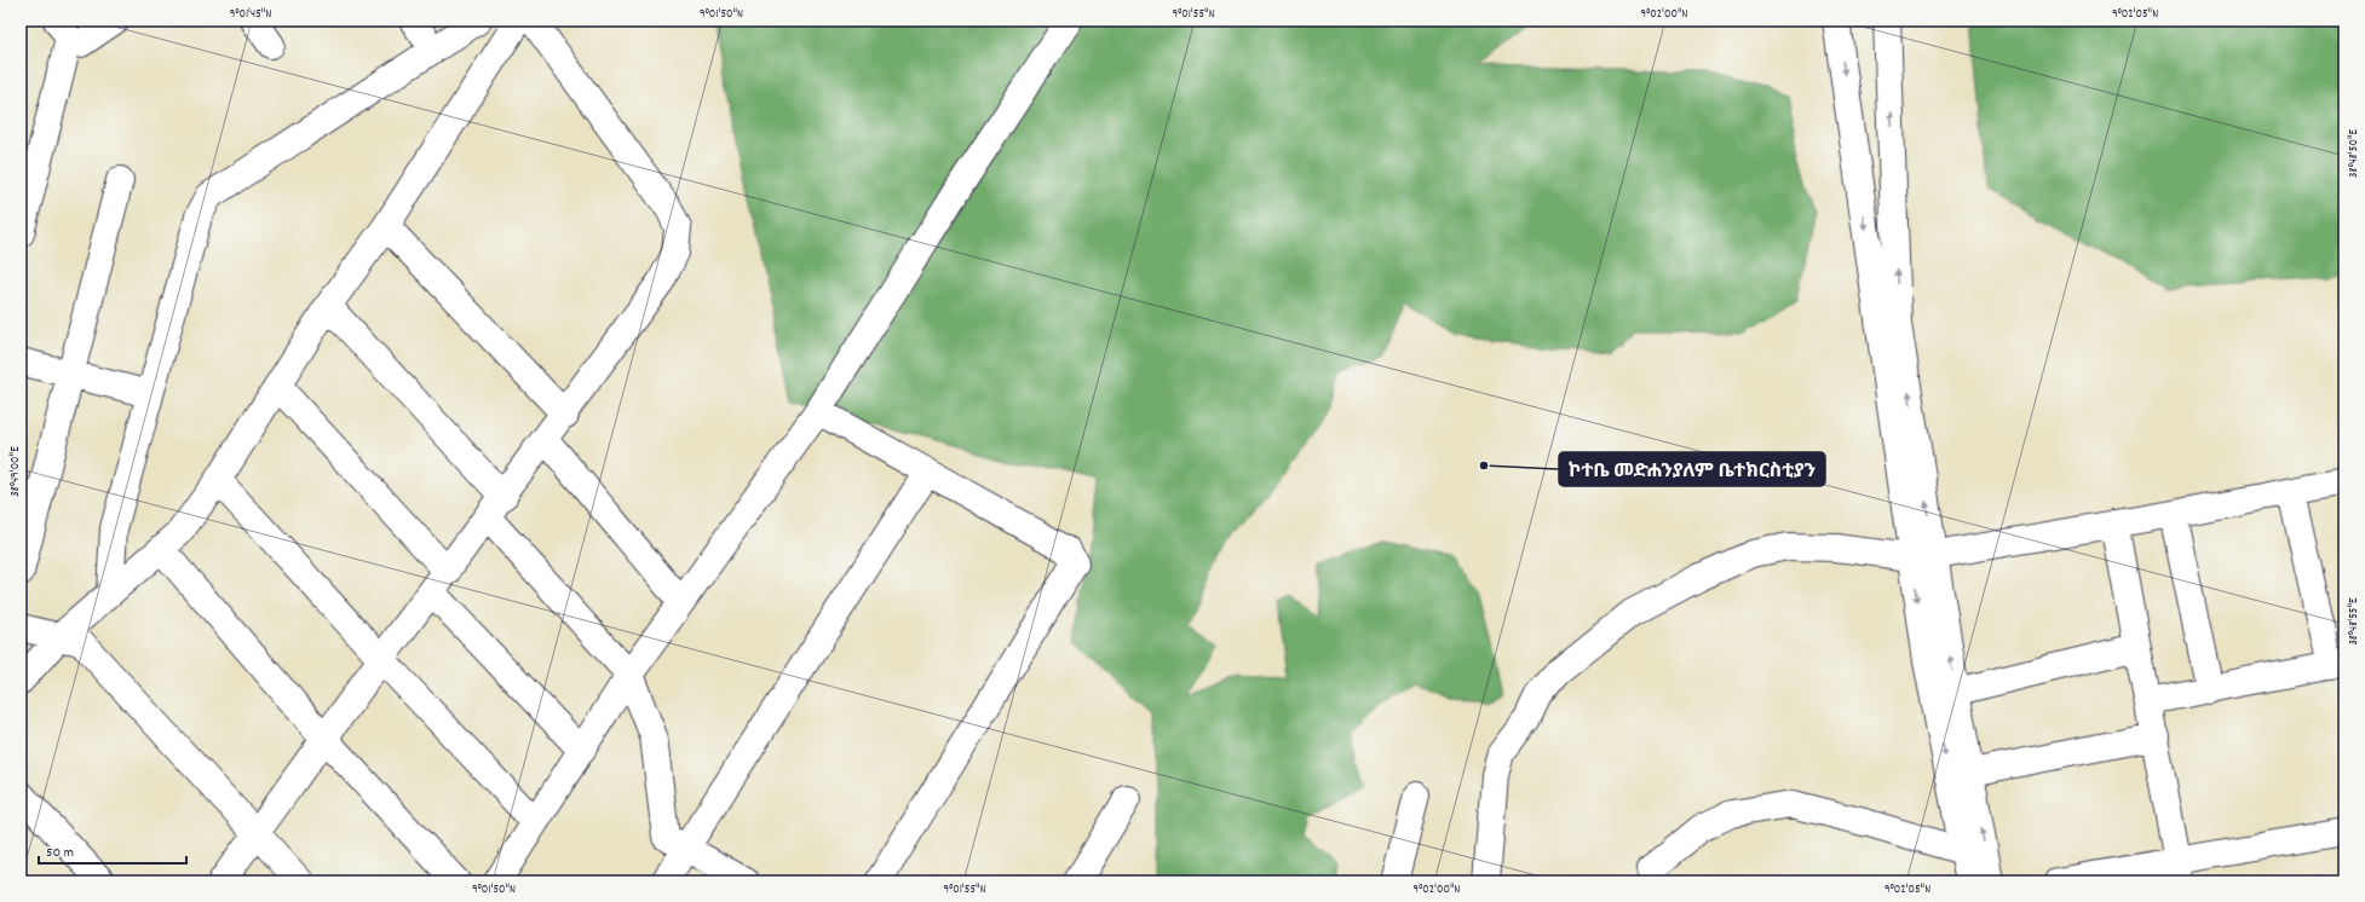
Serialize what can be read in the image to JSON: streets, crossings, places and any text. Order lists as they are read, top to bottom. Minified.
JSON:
{"places":["ኮተቤ መድሐንያለም ቤተክርስቲያን"],"scale_bar":"50 m","coordinates":["9°01'45\"N","9°01'50\"N","9°01'55\"N","9°02'00\"N","9°02'05\"N","38°48'50\"E","38°49'00\"E","38°48'55\"E"]}
